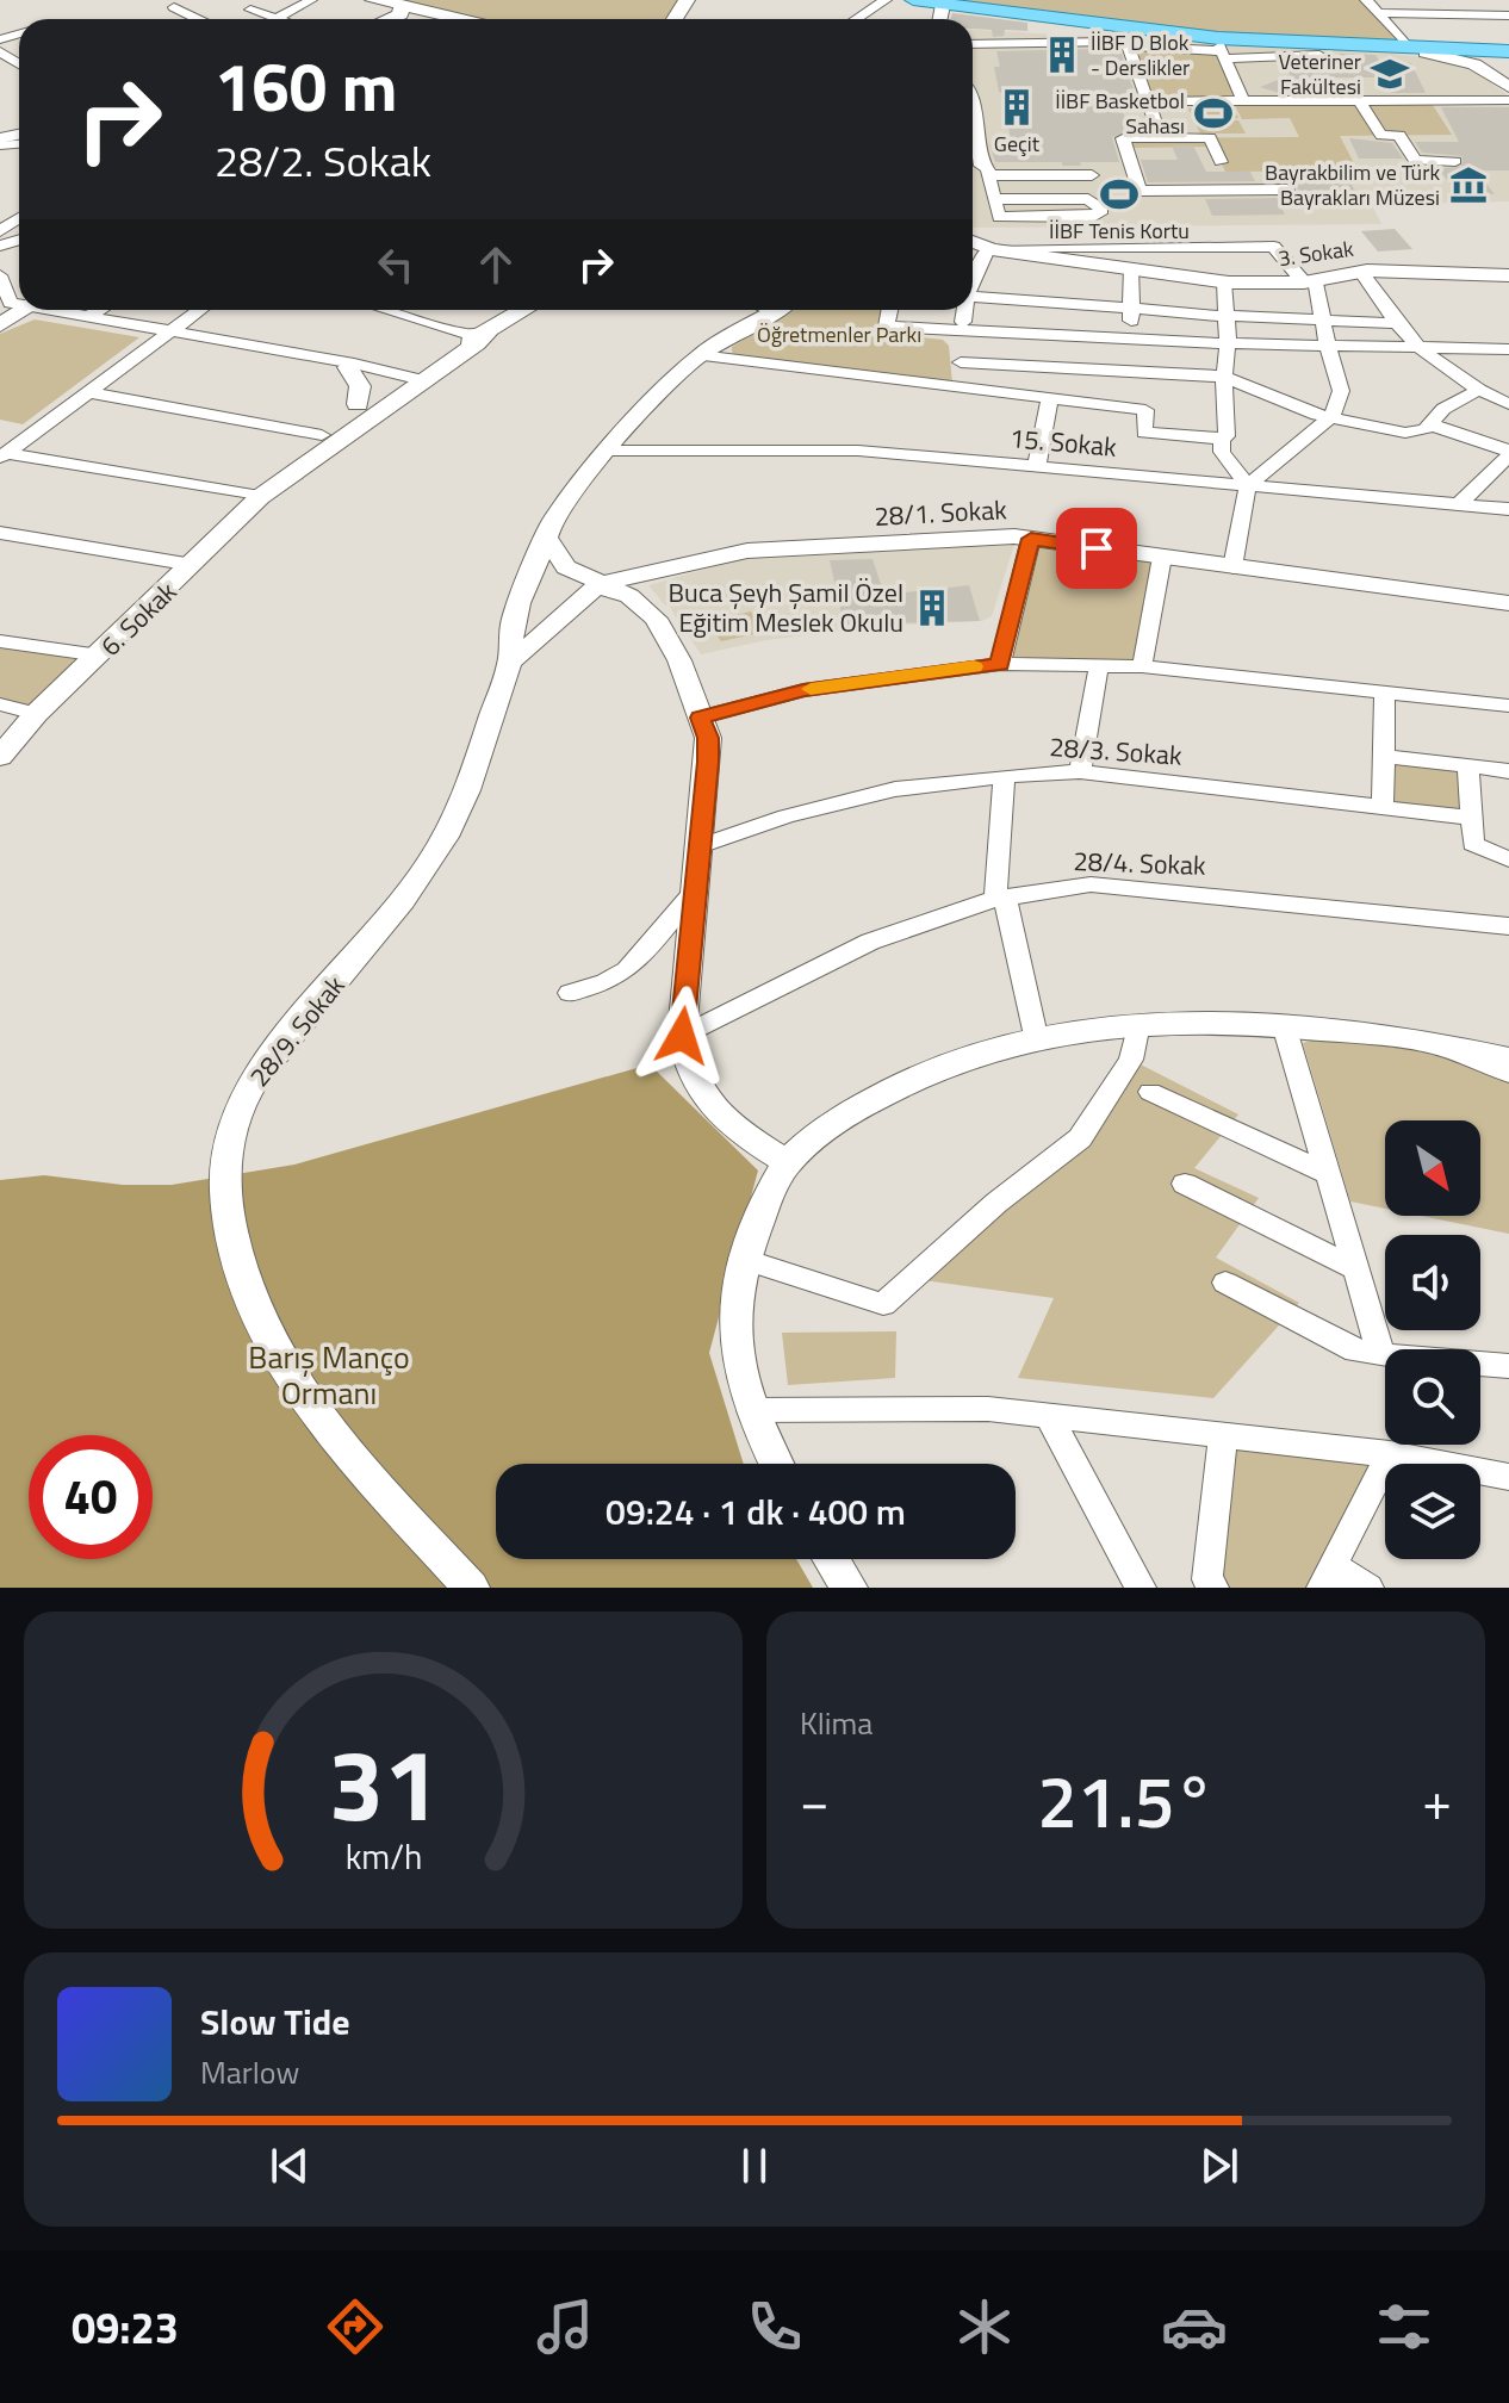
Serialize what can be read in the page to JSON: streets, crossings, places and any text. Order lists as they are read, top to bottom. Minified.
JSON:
{"streets":{"main road":["6. Sokak"],"street":["3. Sokak","15. Sokak","28/1. Sokak","28/3. Sokak","28/4. Sokak","28/9. Sokak"]},"crossings":[["15. Sokak","28/9. Sokak"]],"parks":["Öğretmenler Parkı","Barış Manço Ormanı"],"places":{"building":["İİBF D Blok - Derslikler","Geçit","Buca Şeyh Şamil Özel Eğitim Meslek Okulu"],"school or university":["Veteriner Fakültesi"],"sports":["İİBF Basketbol Sahası","İİBF Tenis Kortu"],"museum":["Bayrakbilim ve Türk Bayrakları Müzesi"]},"north":"bottom right","page":{"turn":["160 m","28/2. Sokak"],"limit":"40","trip":"09:24 · 1 dk · 400 m","tile":"Klima","heat":["−","21.5°","+"],"song":["Slow Tide","Marlow"],"tabs":"09:23","gauge":["31","km/h"]}}
